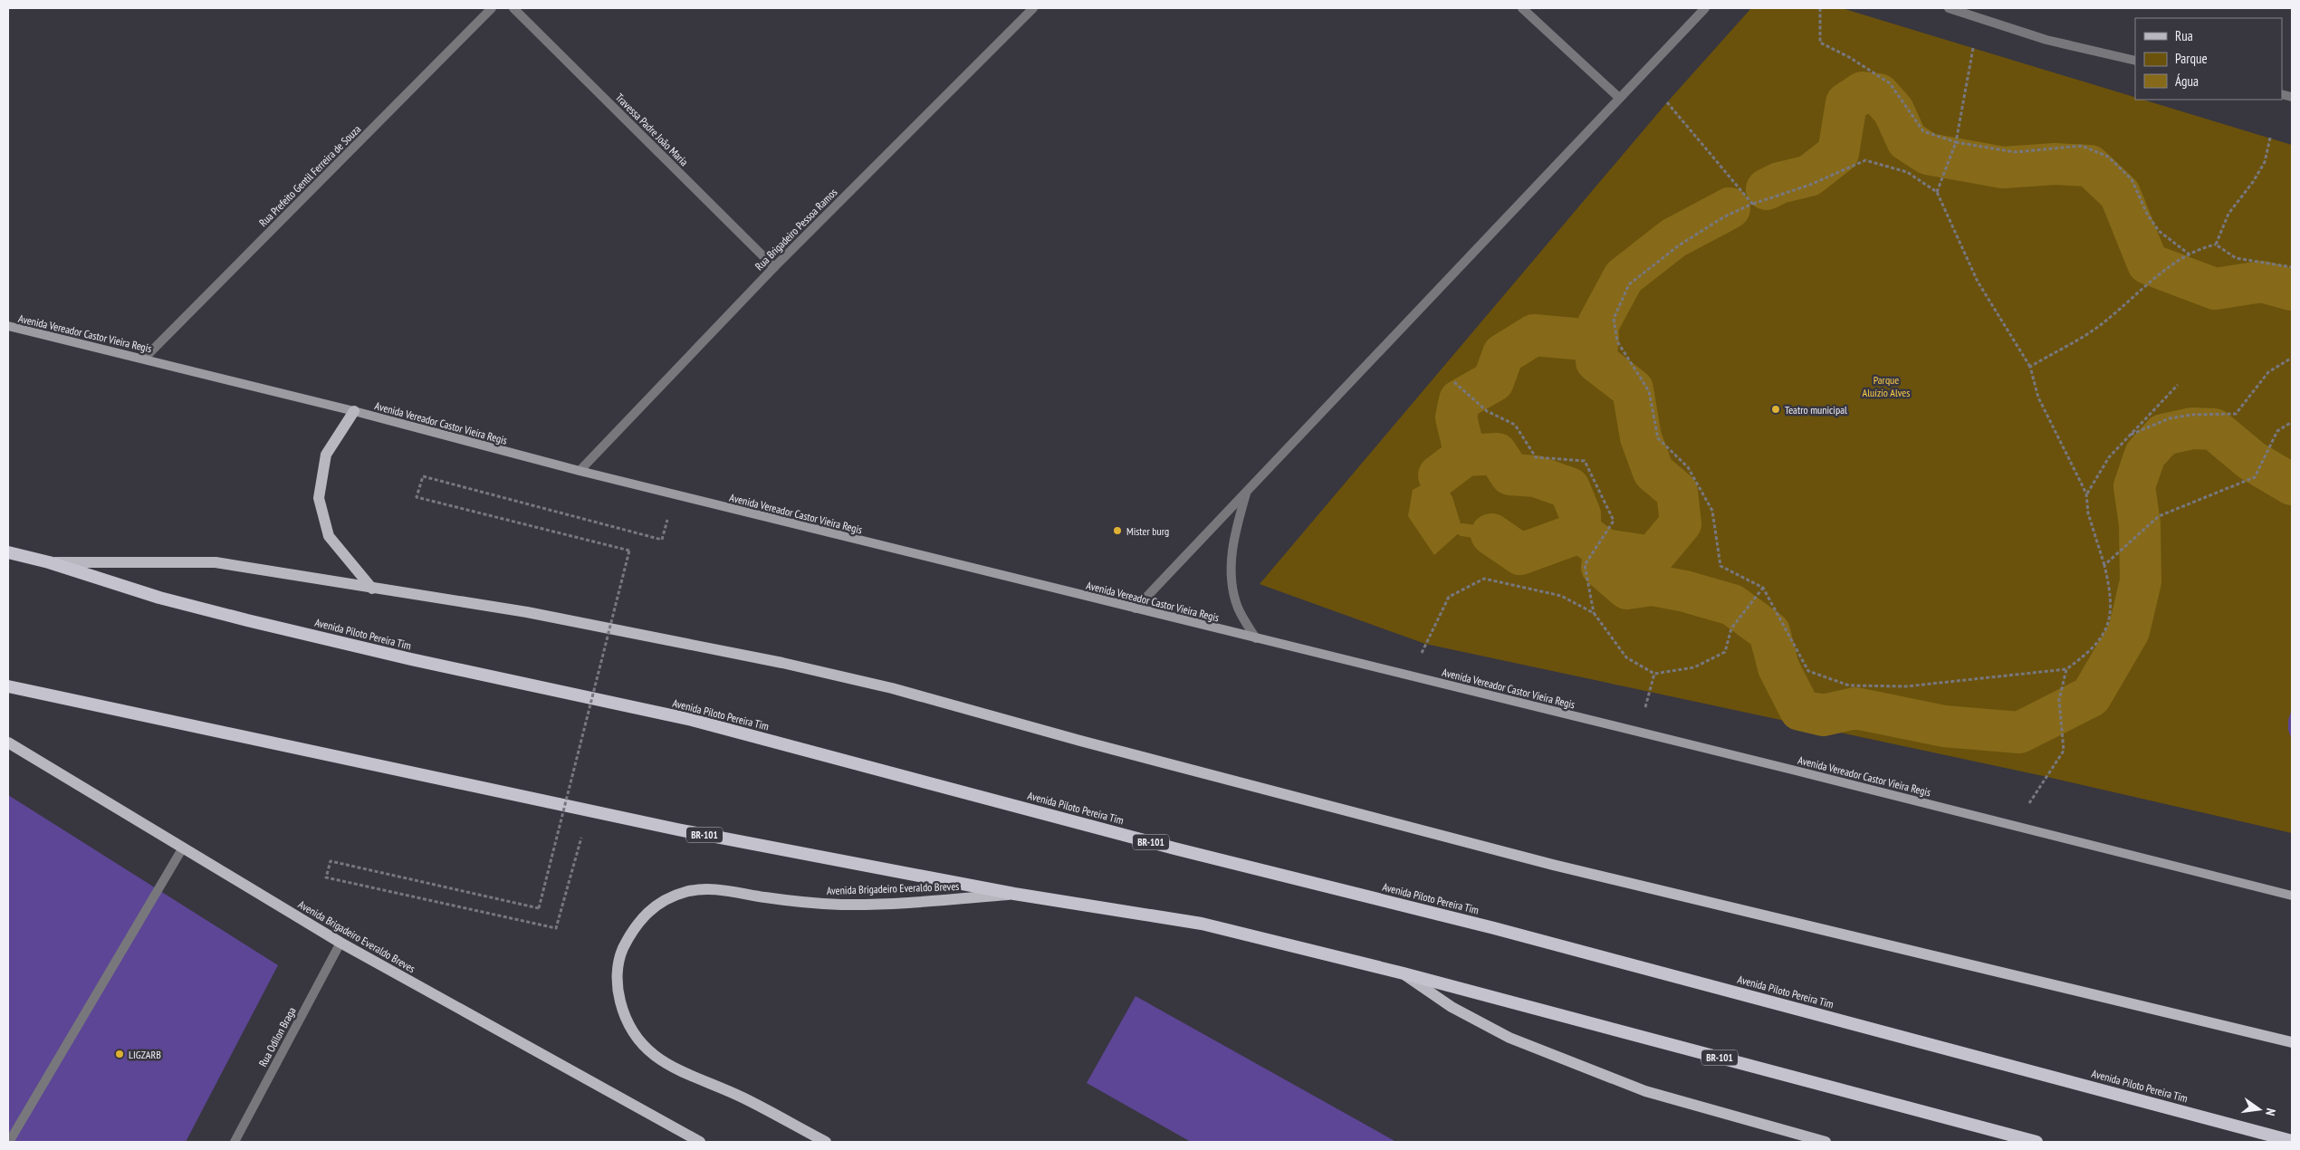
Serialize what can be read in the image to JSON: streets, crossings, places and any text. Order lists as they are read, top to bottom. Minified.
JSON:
{"streets":{"highway":["Avenida Piloto Pereira Tim","BR-101"],"main road":["Avenida Vereador Castor Vieira Regis","Avenida Brigadeiro Everaldo Breves"],"street":["Travessa Padre João Maria","Rua Prefeito Gentil Ferreira de Souza","Rua Brigadeiro Pessoa Ramos","Rua Odilon Braga"]},"crossings":[["Travessa Padre João Maria","Rua Brigadeiro Pessoa Ramos"],["Rua Prefeito Gentil Ferreira de Souza","Avenida Vereador Castor Vieira Regis"],["Rua Brigadeiro Pessoa Ramos","Avenida Vereador Castor Vieira Regis"],["BR-101","Avenida Brigadeiro Everaldo Breves"],["Avenida Brigadeiro Everaldo Breves","Rua Odilon Braga"]],"parks":["Parque Aluízio Alves"],"places":["Teatro municipal","Mister burg","LIGZARB"],"legend":["Rua","Parque","Água"],"north":"right"}
